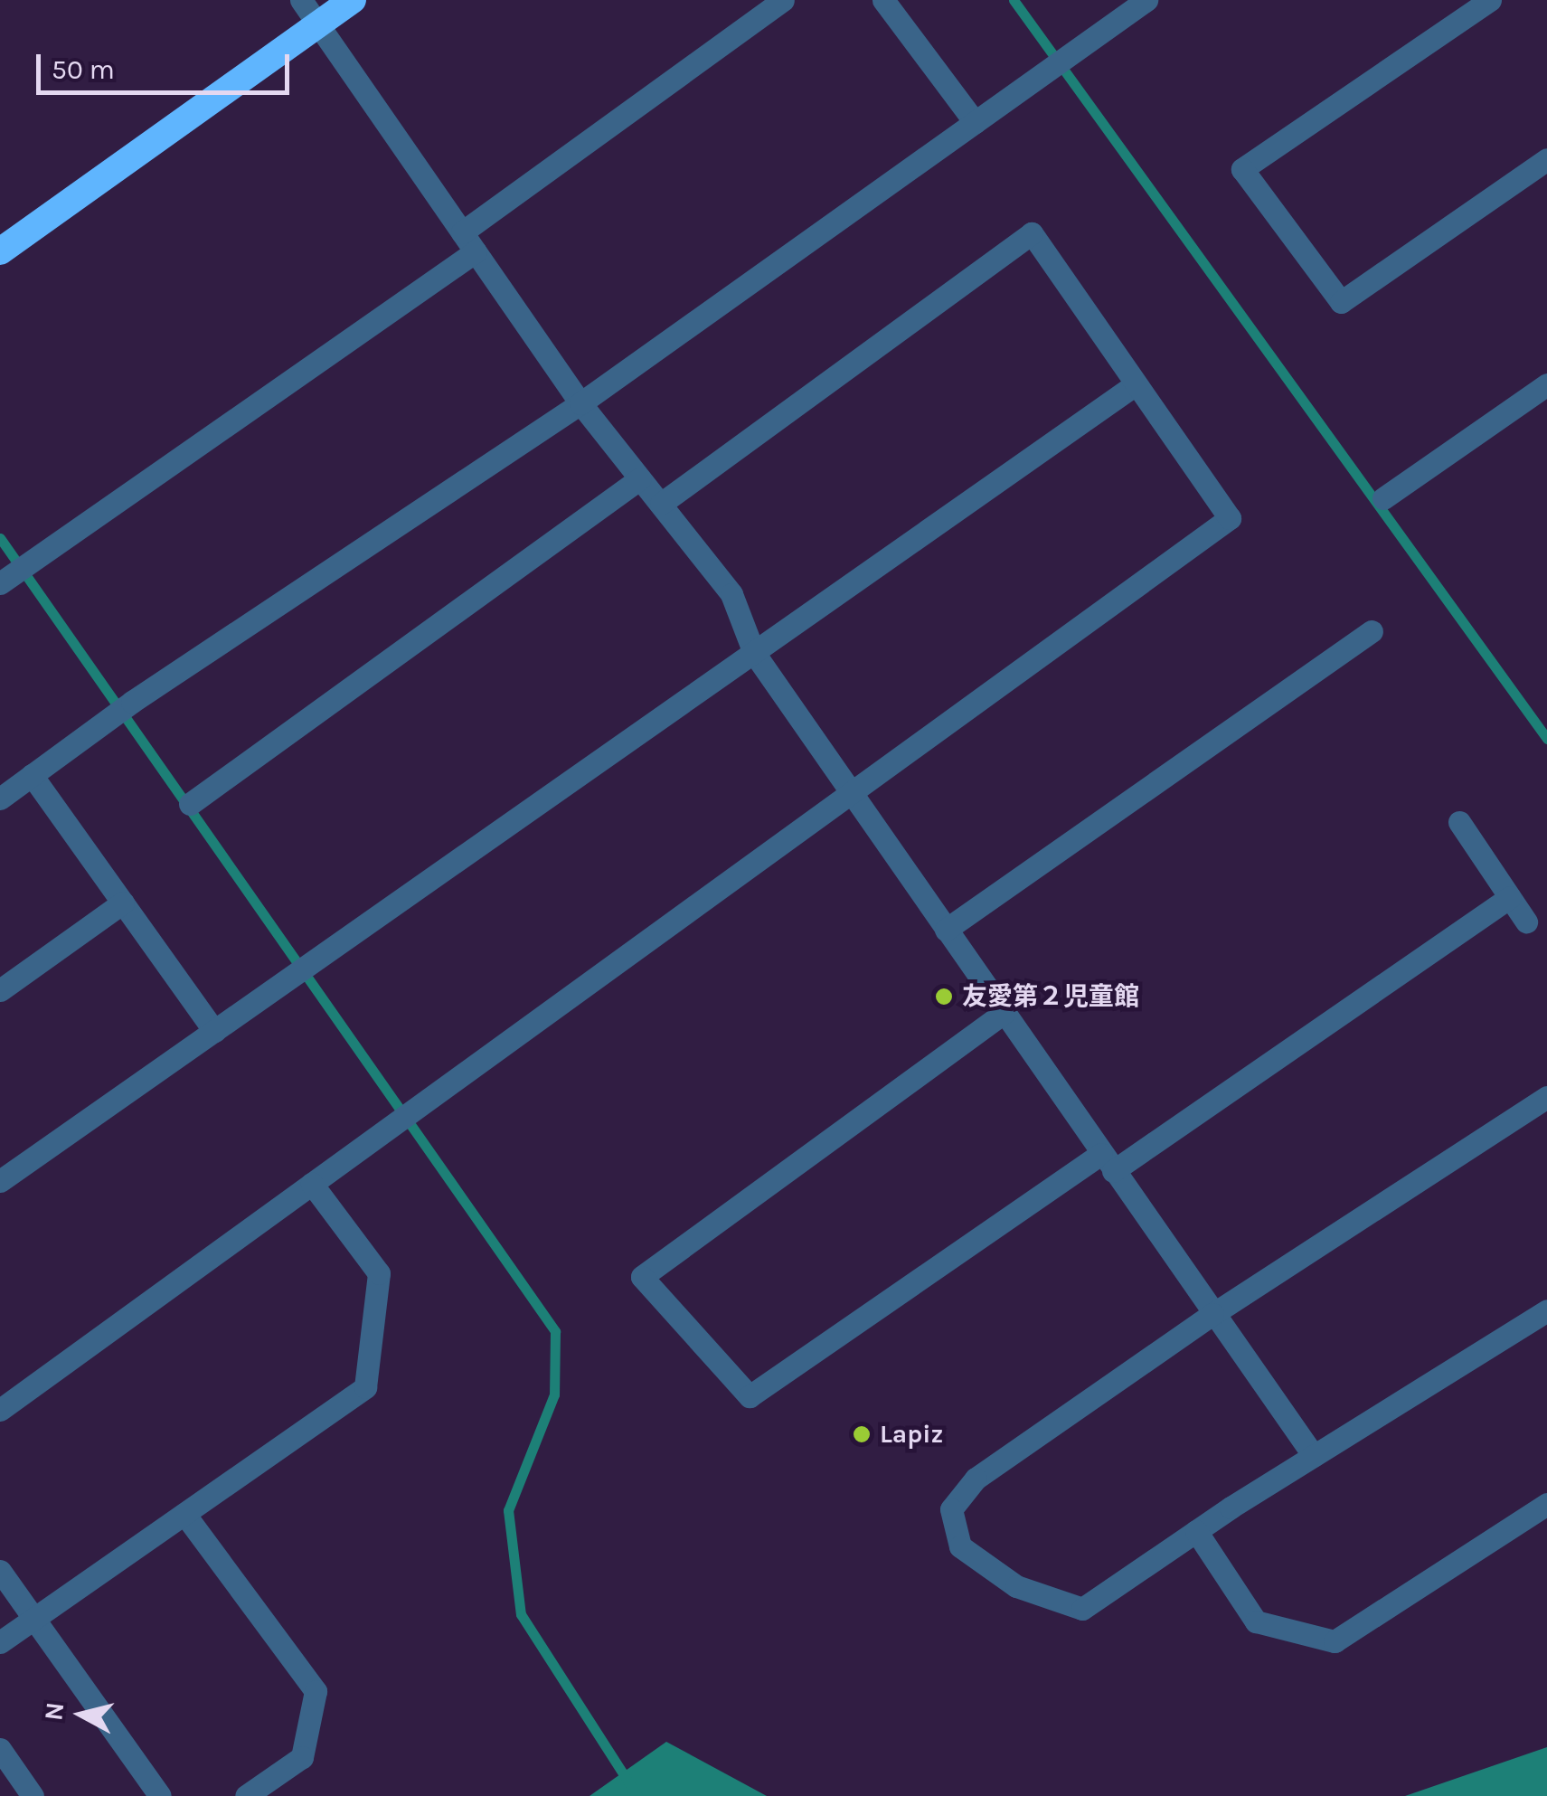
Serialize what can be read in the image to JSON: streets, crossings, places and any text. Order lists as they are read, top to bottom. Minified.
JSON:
{"places":["友愛第２児童館","Lapiz"],"scale_bar":"50 m","north":"left"}
